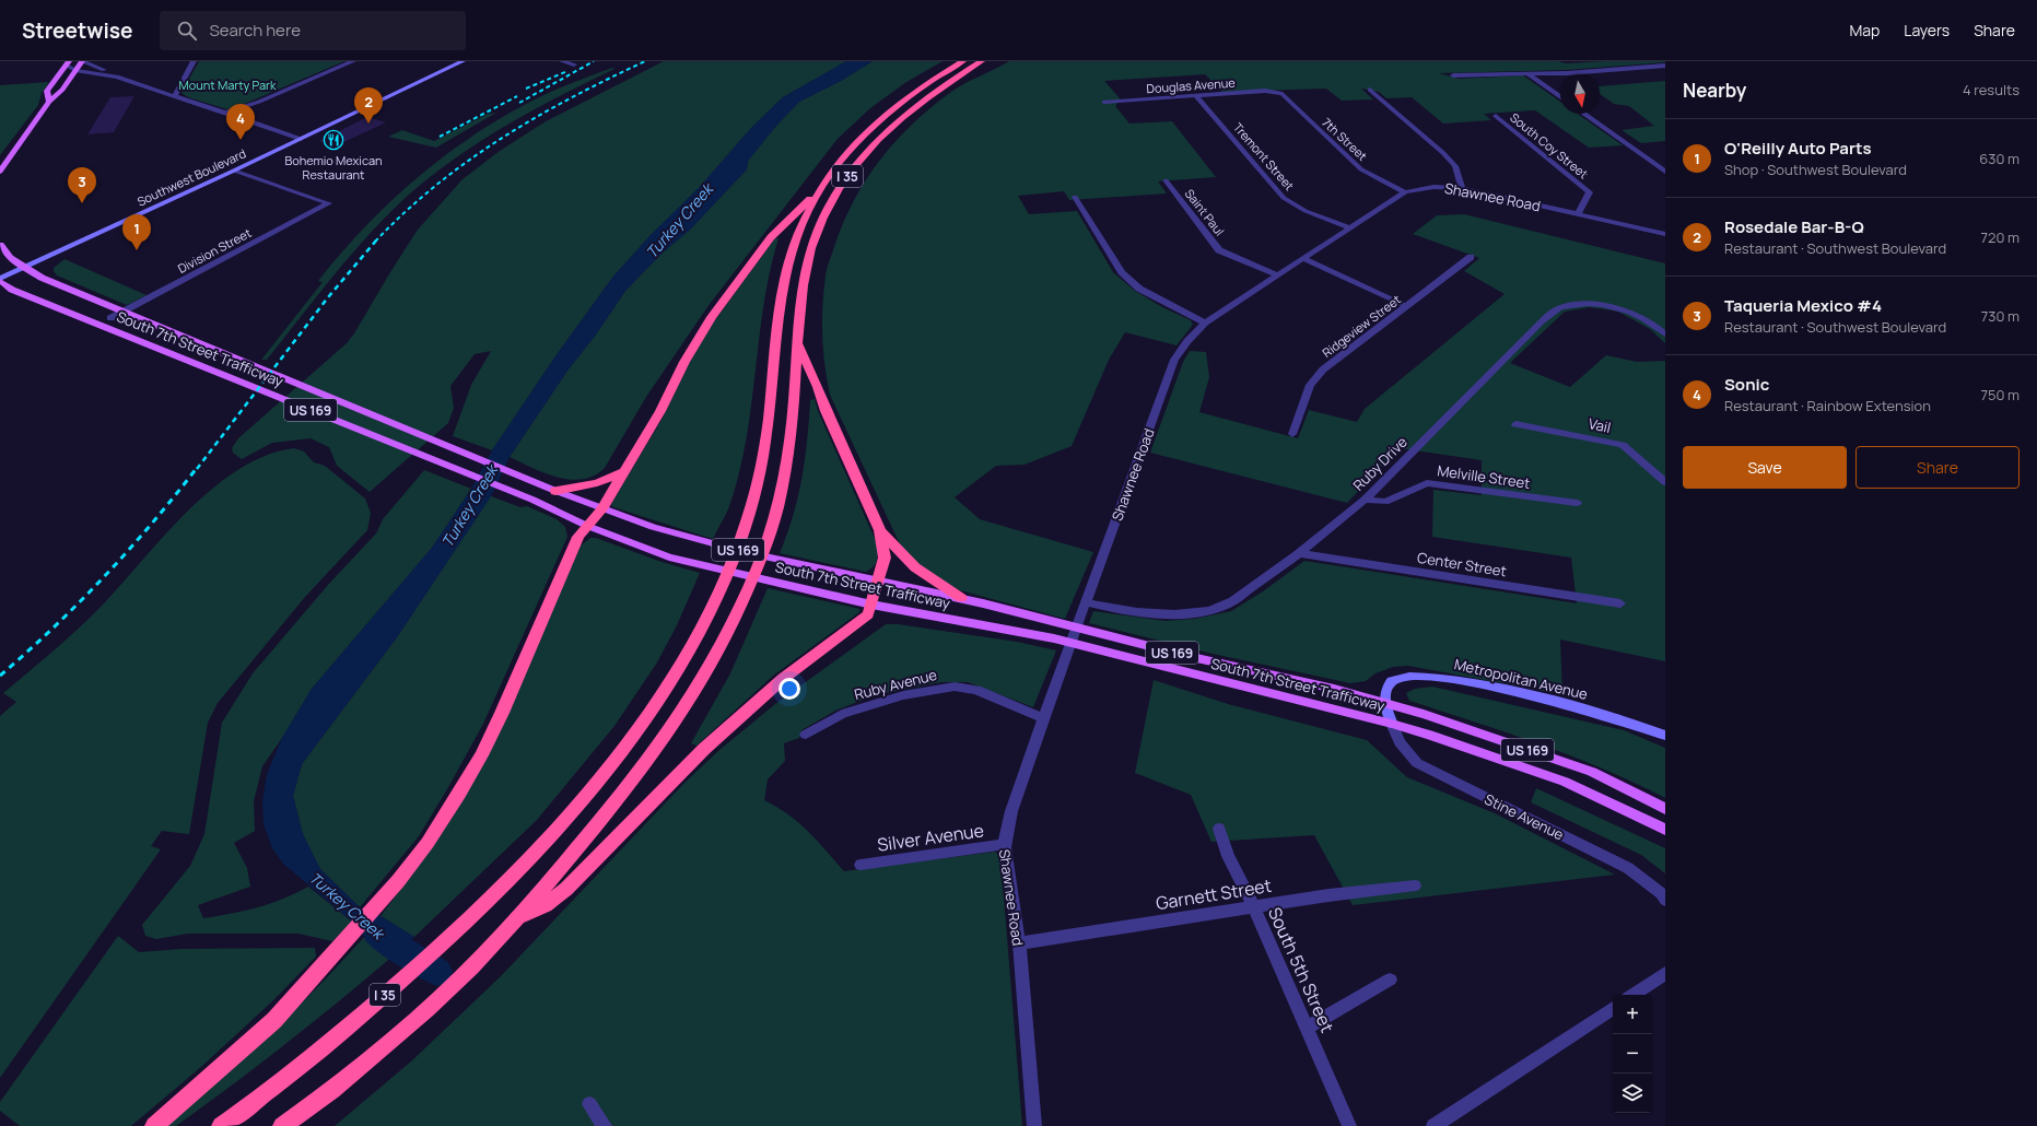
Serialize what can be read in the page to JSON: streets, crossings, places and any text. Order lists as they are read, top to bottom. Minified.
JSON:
{"streets":{"highway":["I 35"],"main road":["Southwest Boulevard","South 7th Street Trafficway","US 169","Metropolitan Avenue"],"street":["Douglas Avenue","7th Street","South Coy Street","Tremont Street","Shawnee Road","Saint Paul","Division Street","Ridgeview Street","Vail","Ruby Drive","Melville Street","Center Street","Ruby Avenue","Stine Avenue","Silver Avenue","Garnett Street","South 5th Street"]},"crossings":[["Douglas Avenue","7th Street"],["Douglas Avenue","Tremont Street"],["7th Street","Shawnee Road"],["South Coy Street","Shawnee Road"],["Tremont Street","Shawnee Road"],["Southwest Boulevard","Division Street"],["Southwest Boulevard","South 7th Street Trafficway"],["Southwest Boulevard","US 169"],["Shawnee Road","Saint Paul"],["Shawnee Road","Ruby Drive"],["Shawnee Road","Ruby Avenue"],["Shawnee Road","Silver Avenue"],["Shawnee Road","Garnett Street"],["South 7th Street Trafficway","US 169"],["South 7th Street Trafficway","Metropolitan Avenue"],["South 7th Street Trafficway","Stine Avenue"],["Ruby Drive","Melville Street"],["Ruby Drive","Center Street"],["Garnett Street","South 5th Street"]],"water":["Turkey Creek"],"parks":["Mount Marty Park"],"places":{"restaurant":["Bohemio Mexican Restaurant"]},"north":"bottom","page":{"header":"Streetwise","search":"Search here","nav":["Map","Layers","Share"],"heading":["Nearby","4 results"],"pins":["2","4","3","1"],"list":[{"mark":"1","name":"O'Reilly Auto Parts","note":"Shop · Southwest Boulevard","value":"630 m"},{"mark":"2","name":"Rosedale Bar-B-Q","note":"Restaurant · Southwest Boulevard","value":"720 m"},{"mark":"3","name":"Taqueria Mexico #4","note":"Restaurant · Southwest Boulevard","value":"730 m"},{"mark":"4","name":"Sonic","note":"Restaurant · Rainbow Extension","value":"750 m"}],"buttons":["Save","Share"],"map_buttons":["+","−"]}}
